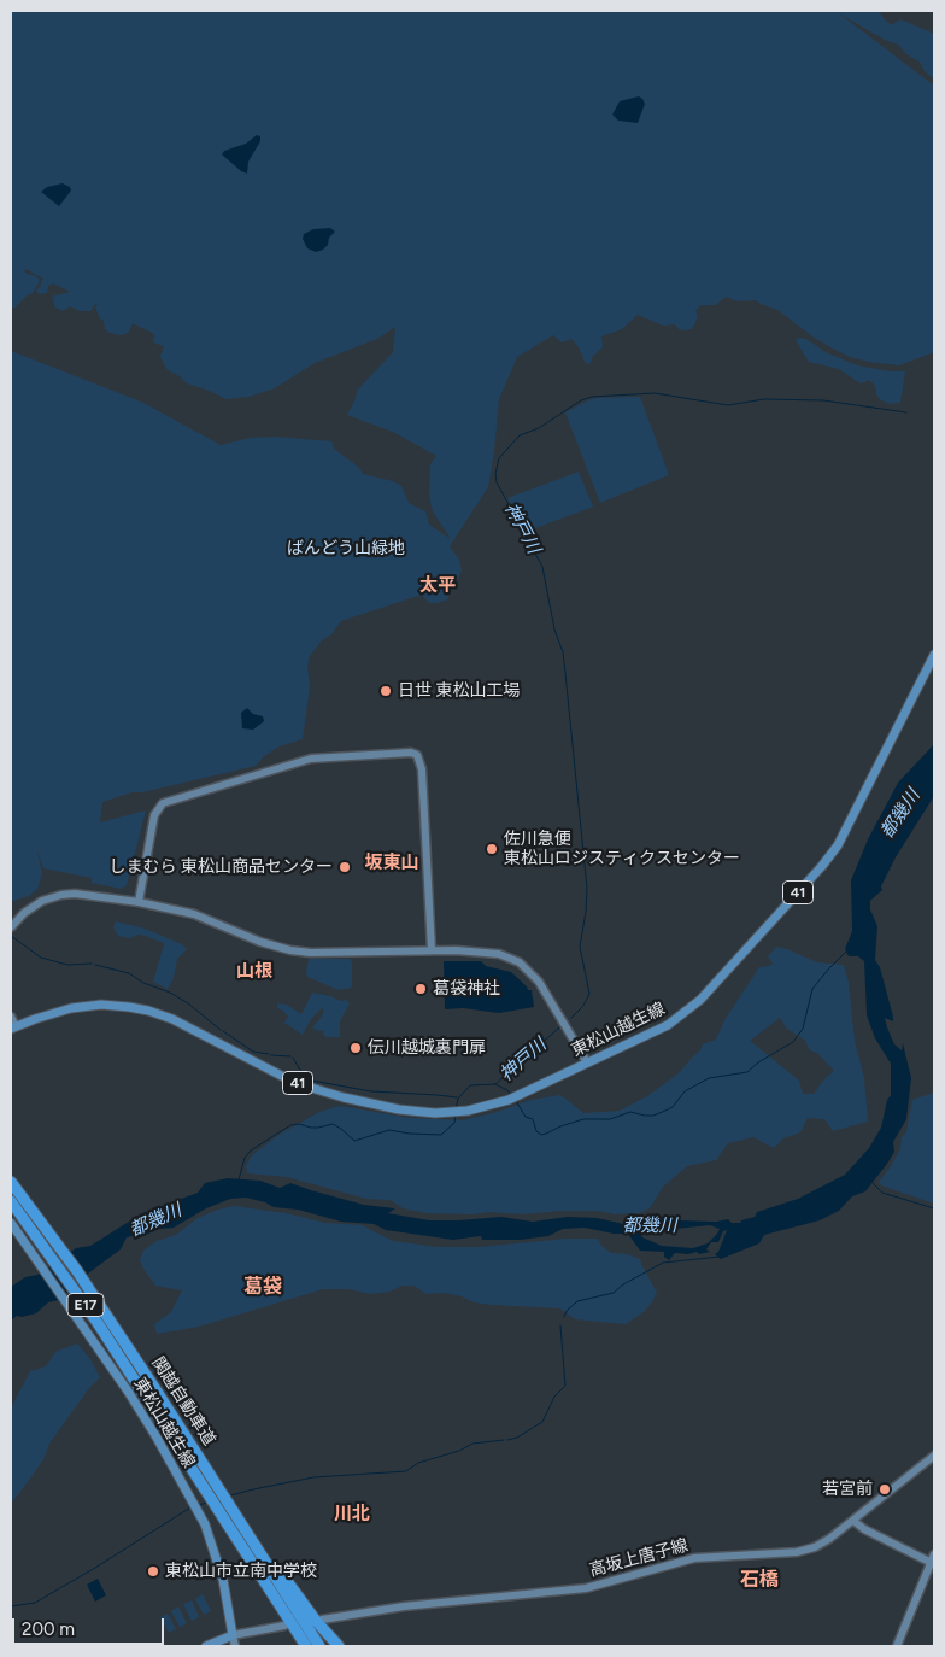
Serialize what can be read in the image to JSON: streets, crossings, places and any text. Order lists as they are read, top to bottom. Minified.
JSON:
{"streets":{"highway":["E17","関越自動車道"],"main road":["41","東松山越生線"],"street":["高坂上唐子線"]},"districts":["太平","坂東山","山根","葛袋","川北","石橋"],"water":["神戸川","都幾川"],"parks":["ばんどう山緑地"],"places":["日世 東松山工場","佐川急便 東松山ロジスティクスセンター","しまむら 東松山商品センター","葛袋神社","伝川越城裏門扉","若宮前","東松山市立南中学校"],"scale_bar":"200 m"}
